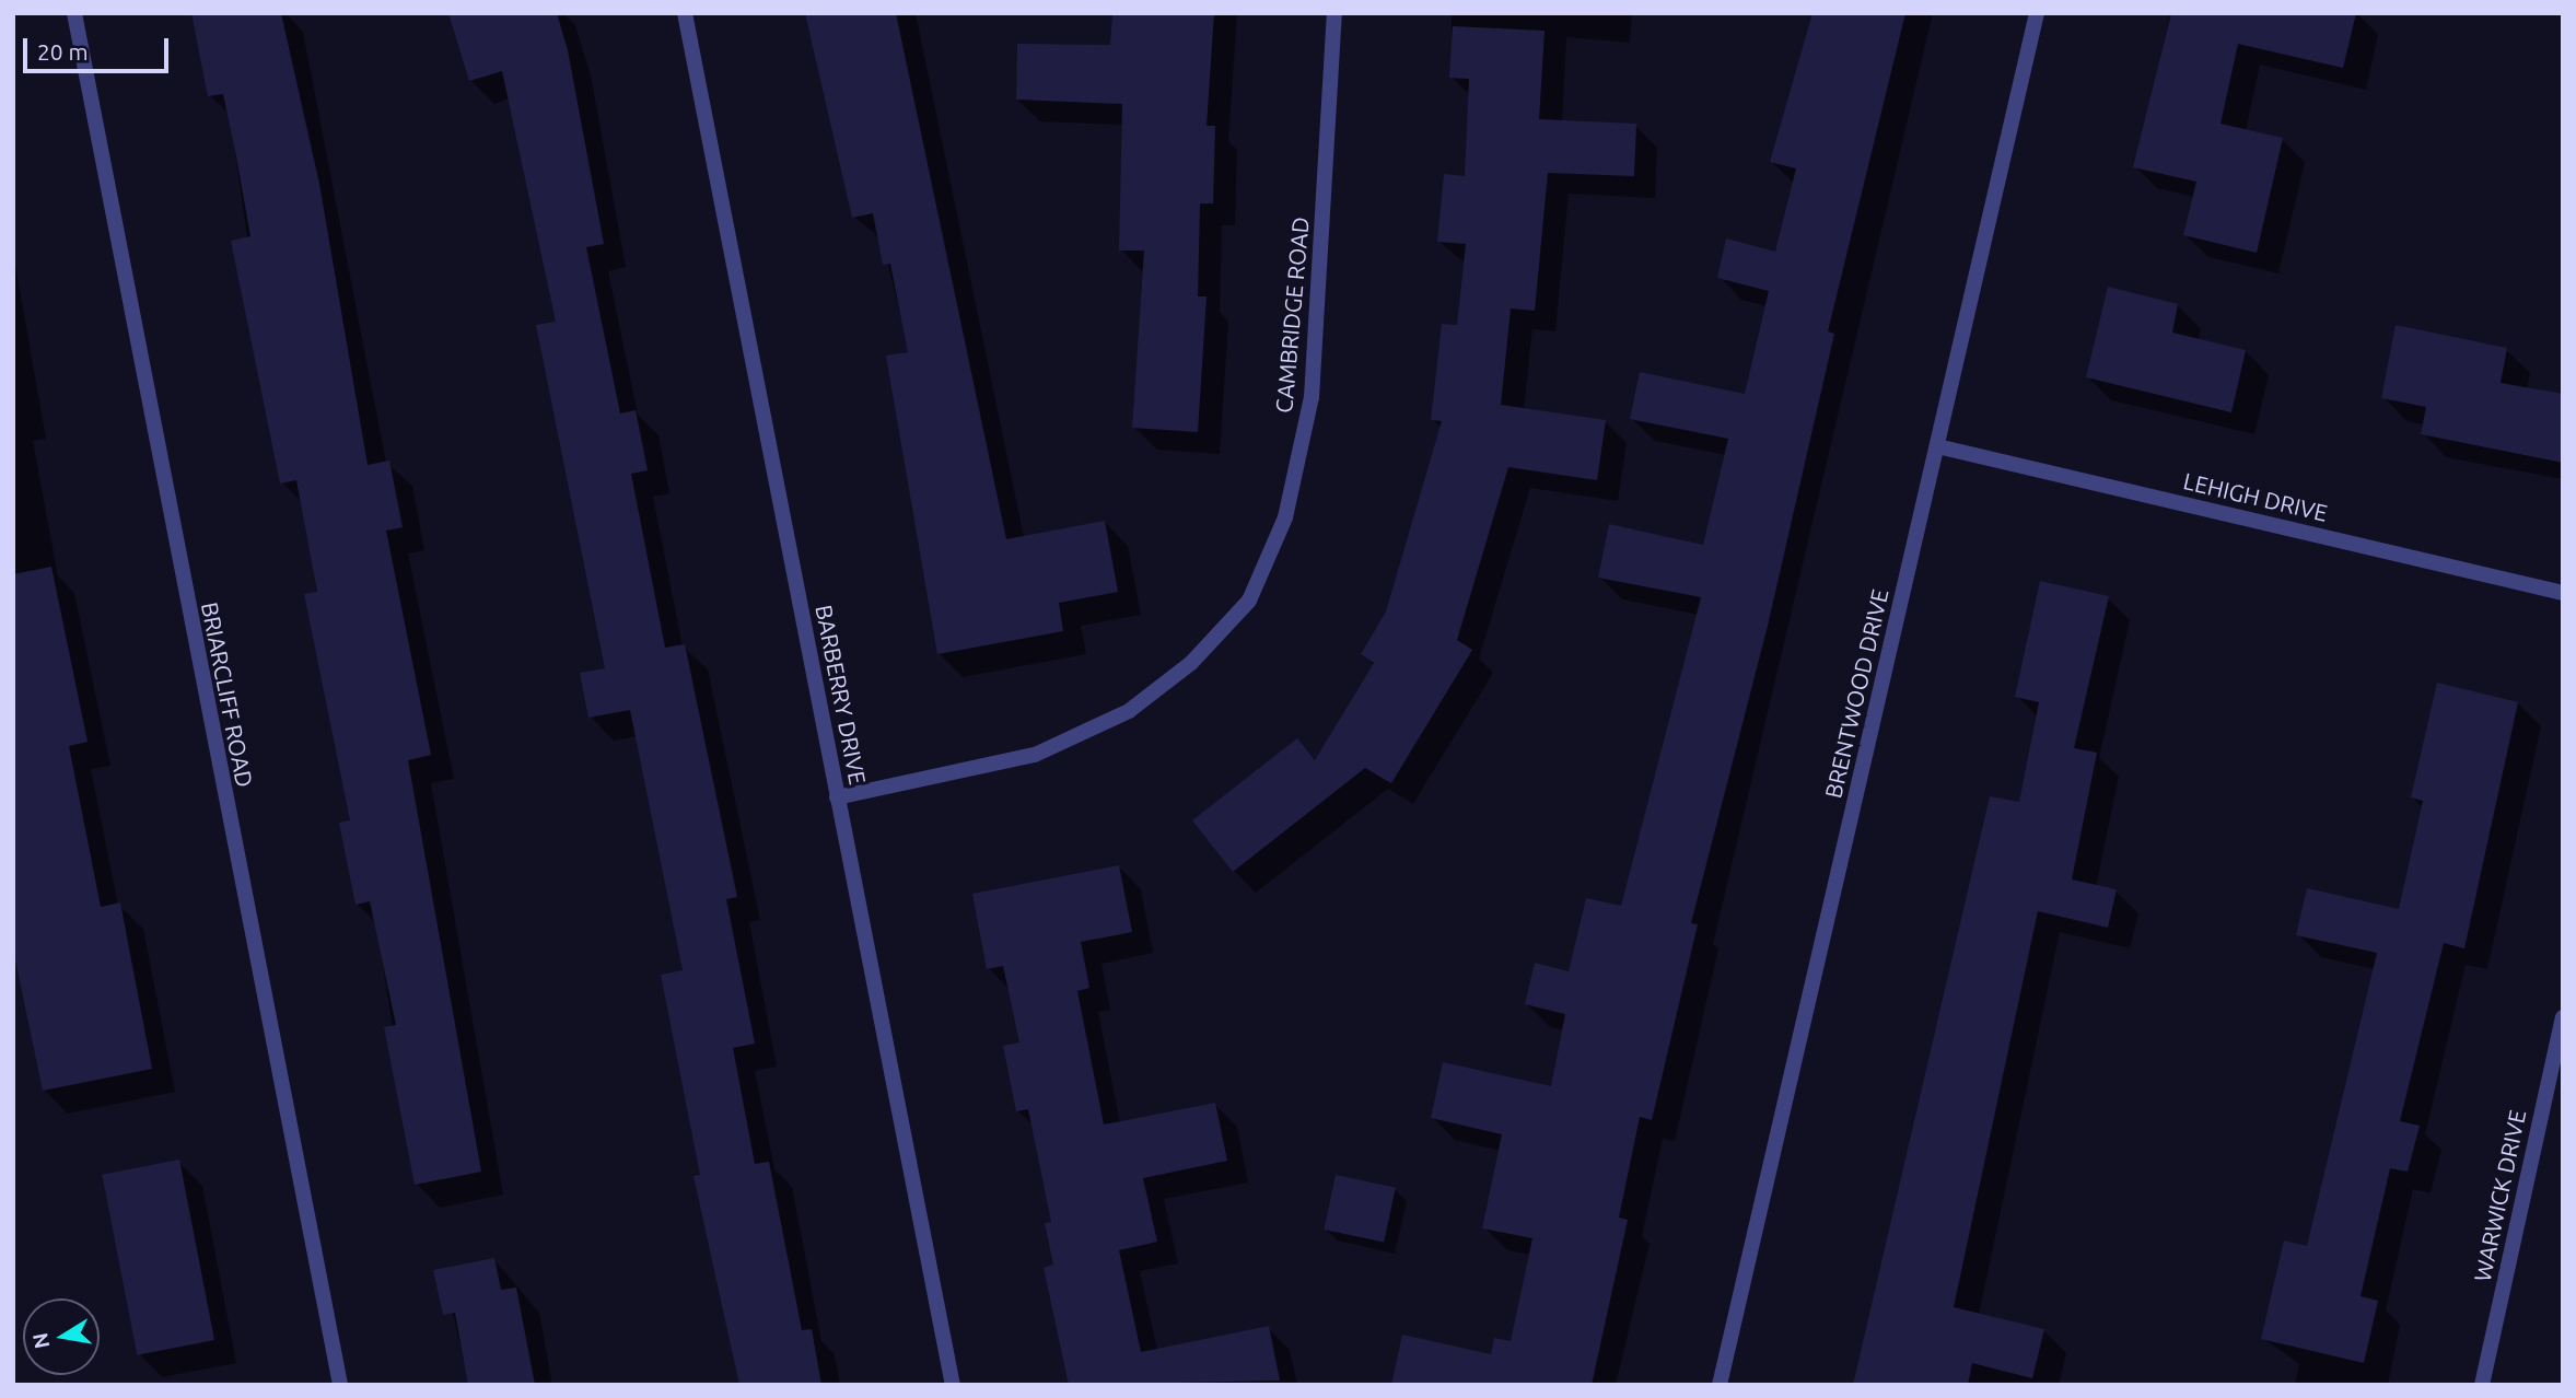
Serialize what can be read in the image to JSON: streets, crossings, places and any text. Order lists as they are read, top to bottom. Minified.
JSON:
{"streets":{"street":["CAMBRIDGE ROAD","LEHIGH DRIVE","BRENTWOOD DRIVE","BRIARCLIFF ROAD","BARBERRY DRIVE","WARWICK DRIVE"]},"crossings":[["CAMBRIDGE ROAD","BARBERRY DRIVE"],["LEHIGH DRIVE","BRENTWOOD DRIVE"]],"scale_bar":"20 m","north":"left"}
